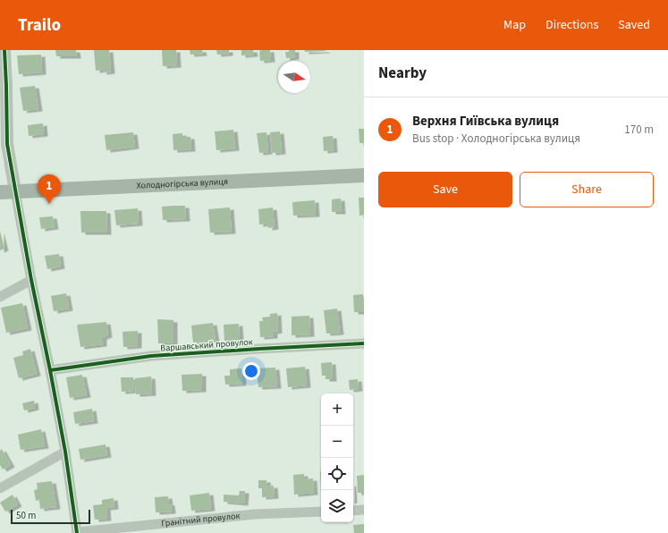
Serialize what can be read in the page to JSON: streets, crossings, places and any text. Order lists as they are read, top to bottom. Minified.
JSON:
{"streets":{"main road":["Холодногірська вулиця"],"street":["Варшавський провулок","Гранітний провулок"]},"scale_bar":"50 m","north":"right","page":{"header":"Trailo","nav":["Map","Directions","Saved"],"heading":"Nearby","list":[{"mark":"1","name":"Верхня Гиївська вулиця","note":"Bus stop · Холодногірська вулиця","value":"170 m"}],"buttons":["Save","Share"],"pins":"1","map_buttons":["+","−"],"scale":"50 m"}}
